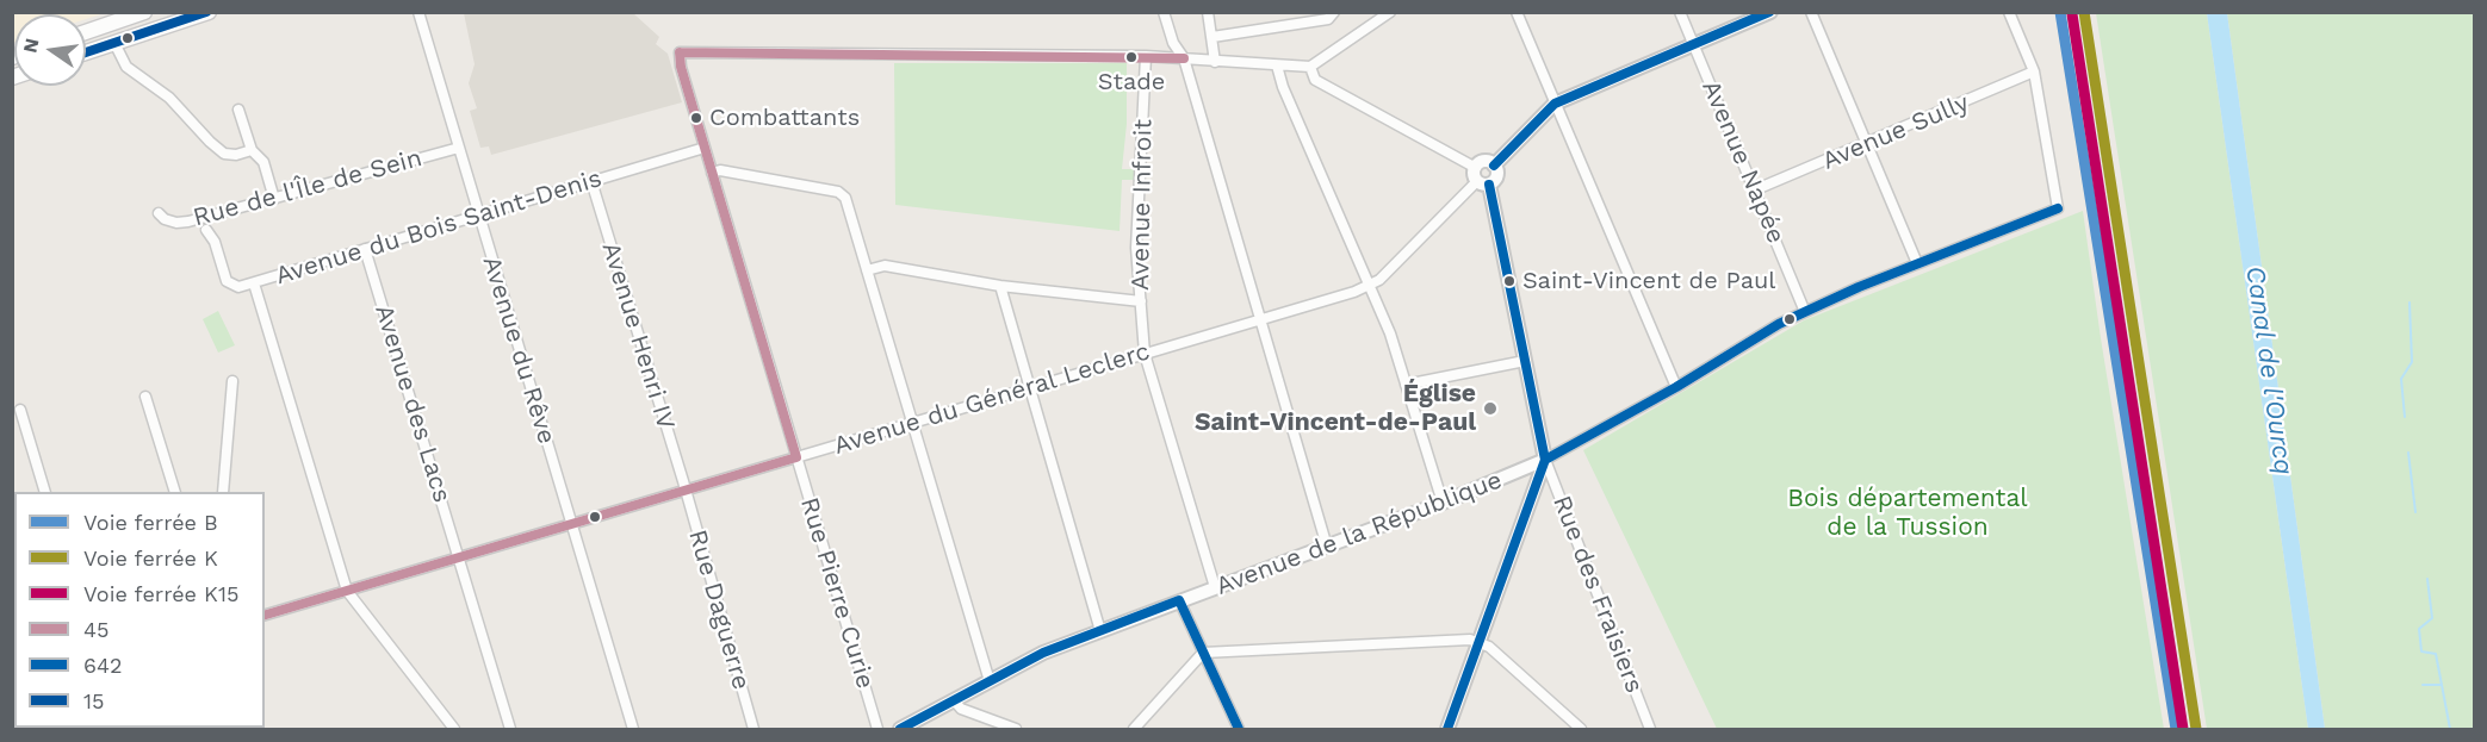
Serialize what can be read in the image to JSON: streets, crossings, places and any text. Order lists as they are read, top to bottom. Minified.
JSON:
{"streets":{"street":["Avenue Sully","Avenue Napée","Rue de l'Île de Sein","Avenue Infroit","Avenue du Bois Saint-Denis","Avenue Henri IV","Avenue du Rêve","Avenue du Général Leclerc","Avenue des Lacs","Avenue de la République","Rue Pierre Curie","Rue des Fraisiers","Rue Daguerre"]},"crossings":[["Avenue Sully","Avenue Napée"],["Rue de l'Île de Sein","Avenue du Rêve"],["Avenue Infroit","Avenue du Général Leclerc"],["Avenue Infroit","Avenue de la République"],["Avenue Infroit","Rue Pierre Curie"],["Avenue du Bois Saint-Denis","Avenue Henri IV"],["Avenue du Bois Saint-Denis","Avenue du Rêve"],["Avenue du Bois Saint-Denis","Avenue des Lacs"],["Avenue du Bois Saint-Denis","Rue Pierre Curie"],["Avenue Henri IV","Avenue du Général Leclerc"],["Avenue Henri IV","Rue Daguerre"],["Avenue du Rêve","Avenue du Général Leclerc"],["Avenue du Général Leclerc","Avenue des Lacs"],["Avenue du Général Leclerc","Rue Pierre Curie"],["Avenue du Général Leclerc","Rue Daguerre"],["Avenue de la République","Rue des Fraisiers"]],"water":["Canal de l'Ourcq"],"parks":["Bois départemental de la Tussion"],"places":["Stade","Combattants","Saint-Vincent de Paul","Église Saint-Vincent-de-Paul"],"lines":["rail line B","rail line K","transit line 642","transit line 15","rail line K15","transit line 45"],"legend":["Voie ferrée B","Voie ferrée K","Voie ferrée K15","45","642","15"],"north":"left"}
